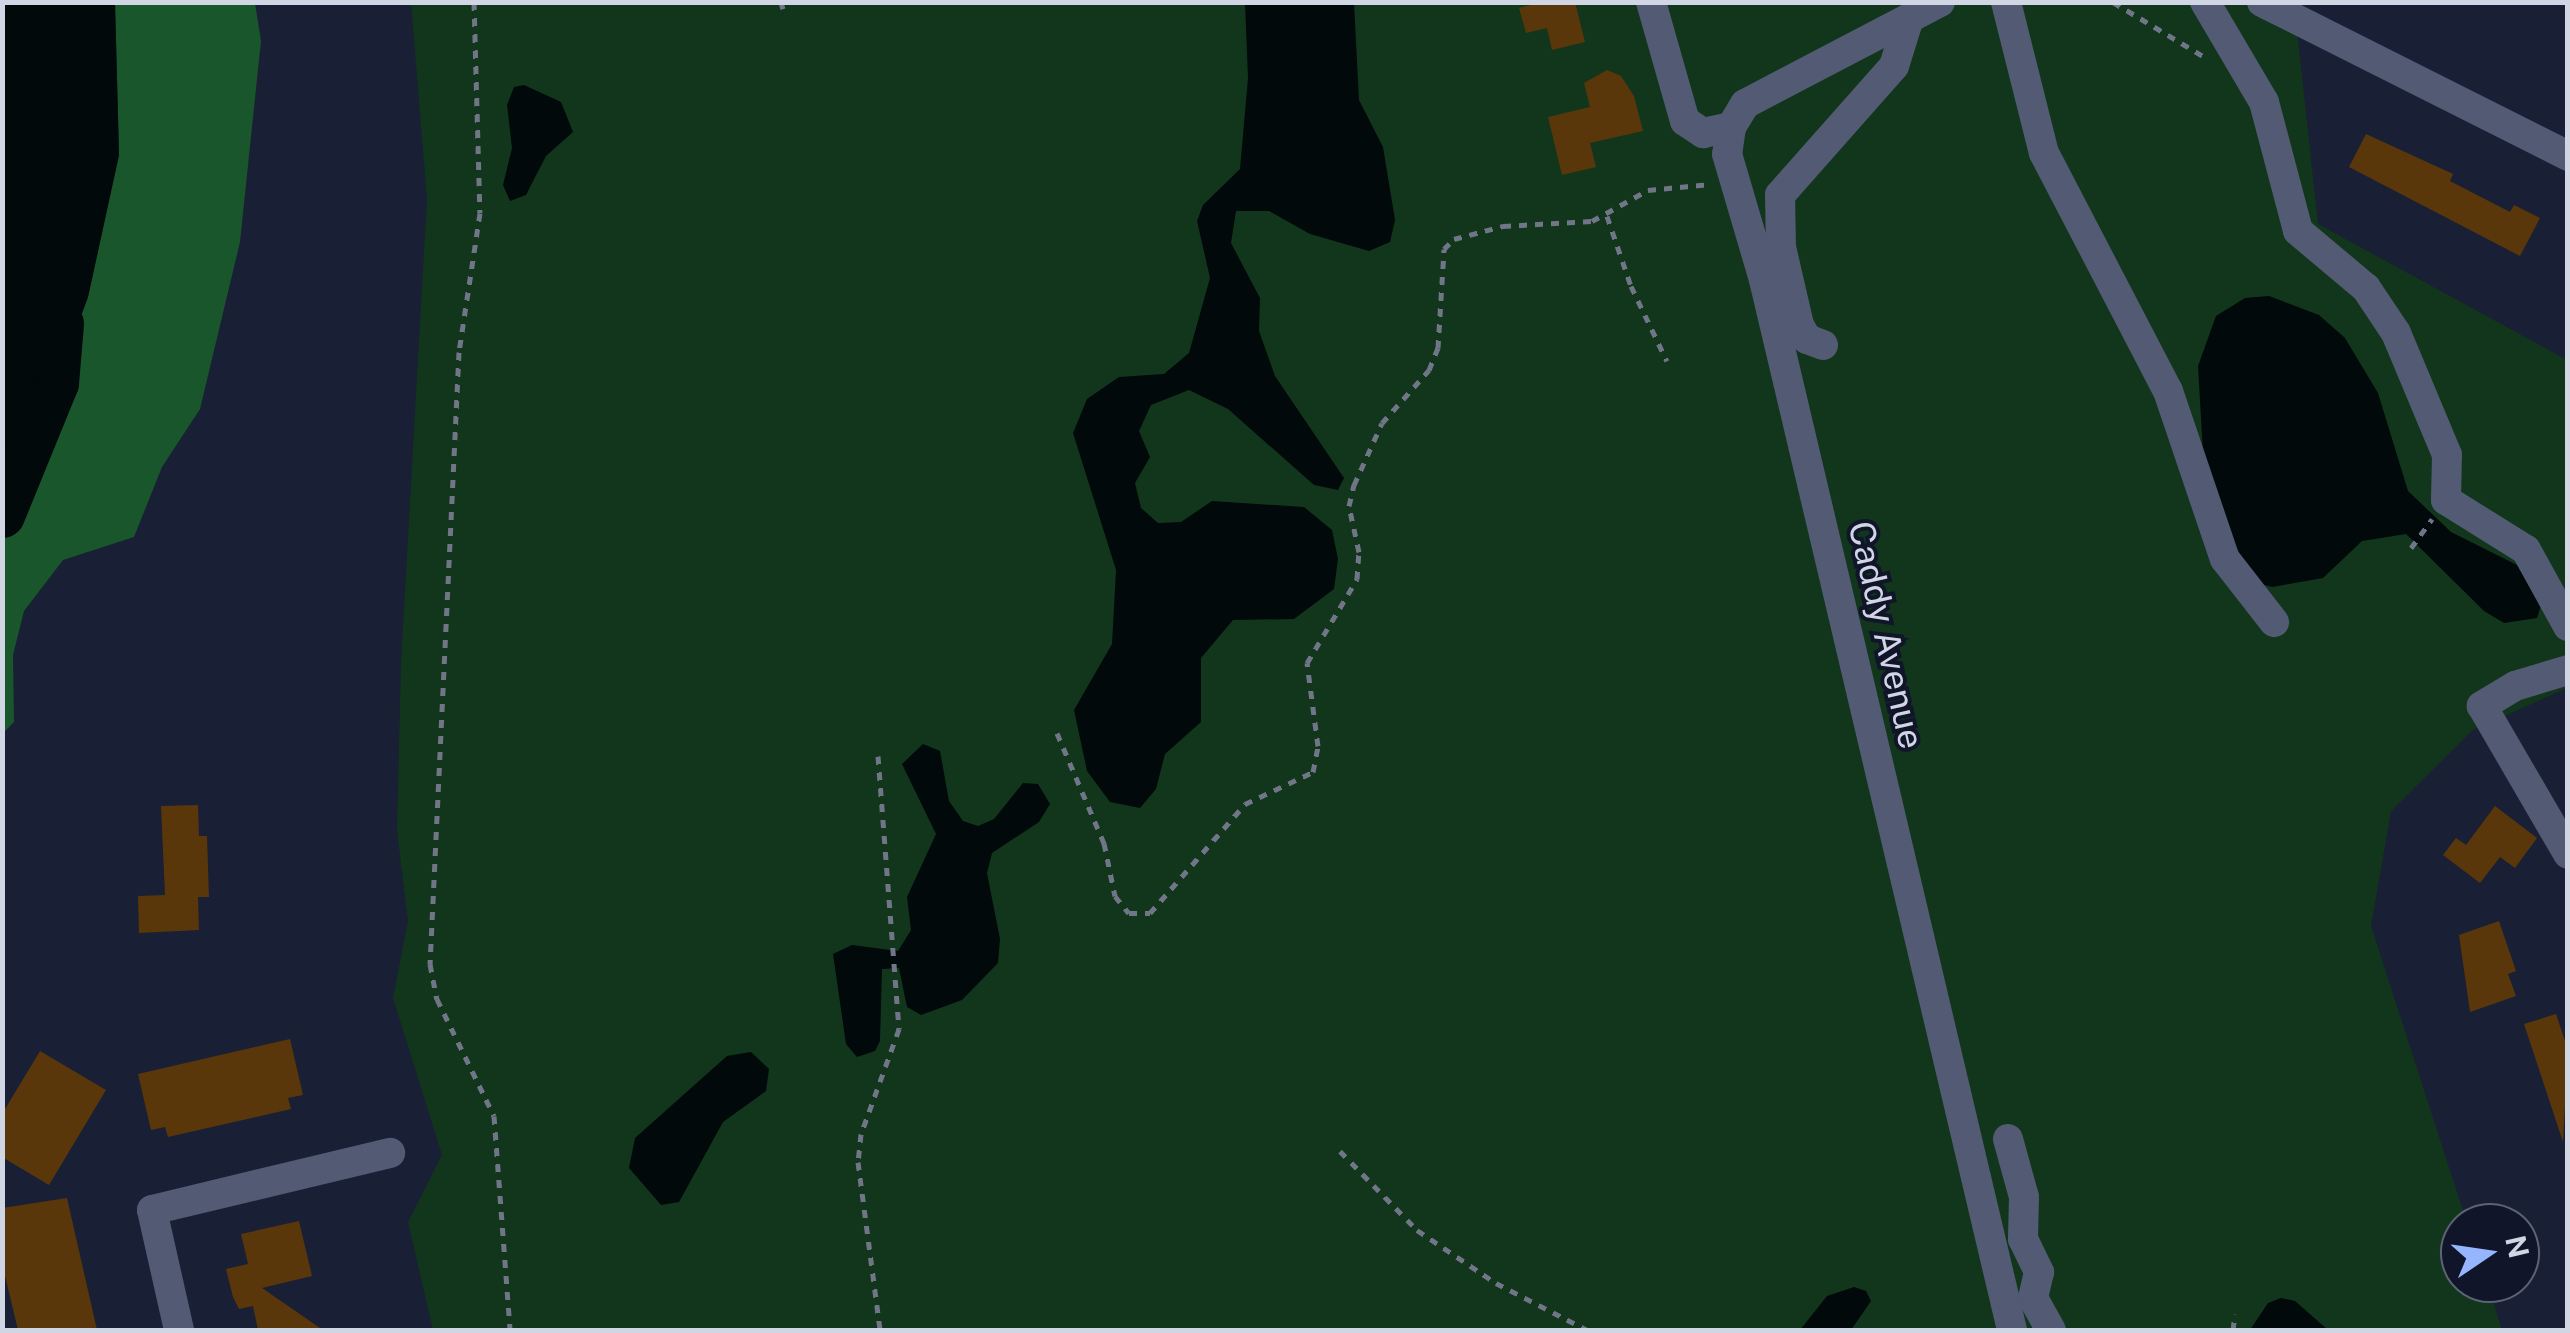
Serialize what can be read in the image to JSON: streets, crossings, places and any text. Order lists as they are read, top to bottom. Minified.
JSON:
{"streets":{"street":["Caddy Avenue"]},"north":"right"}
